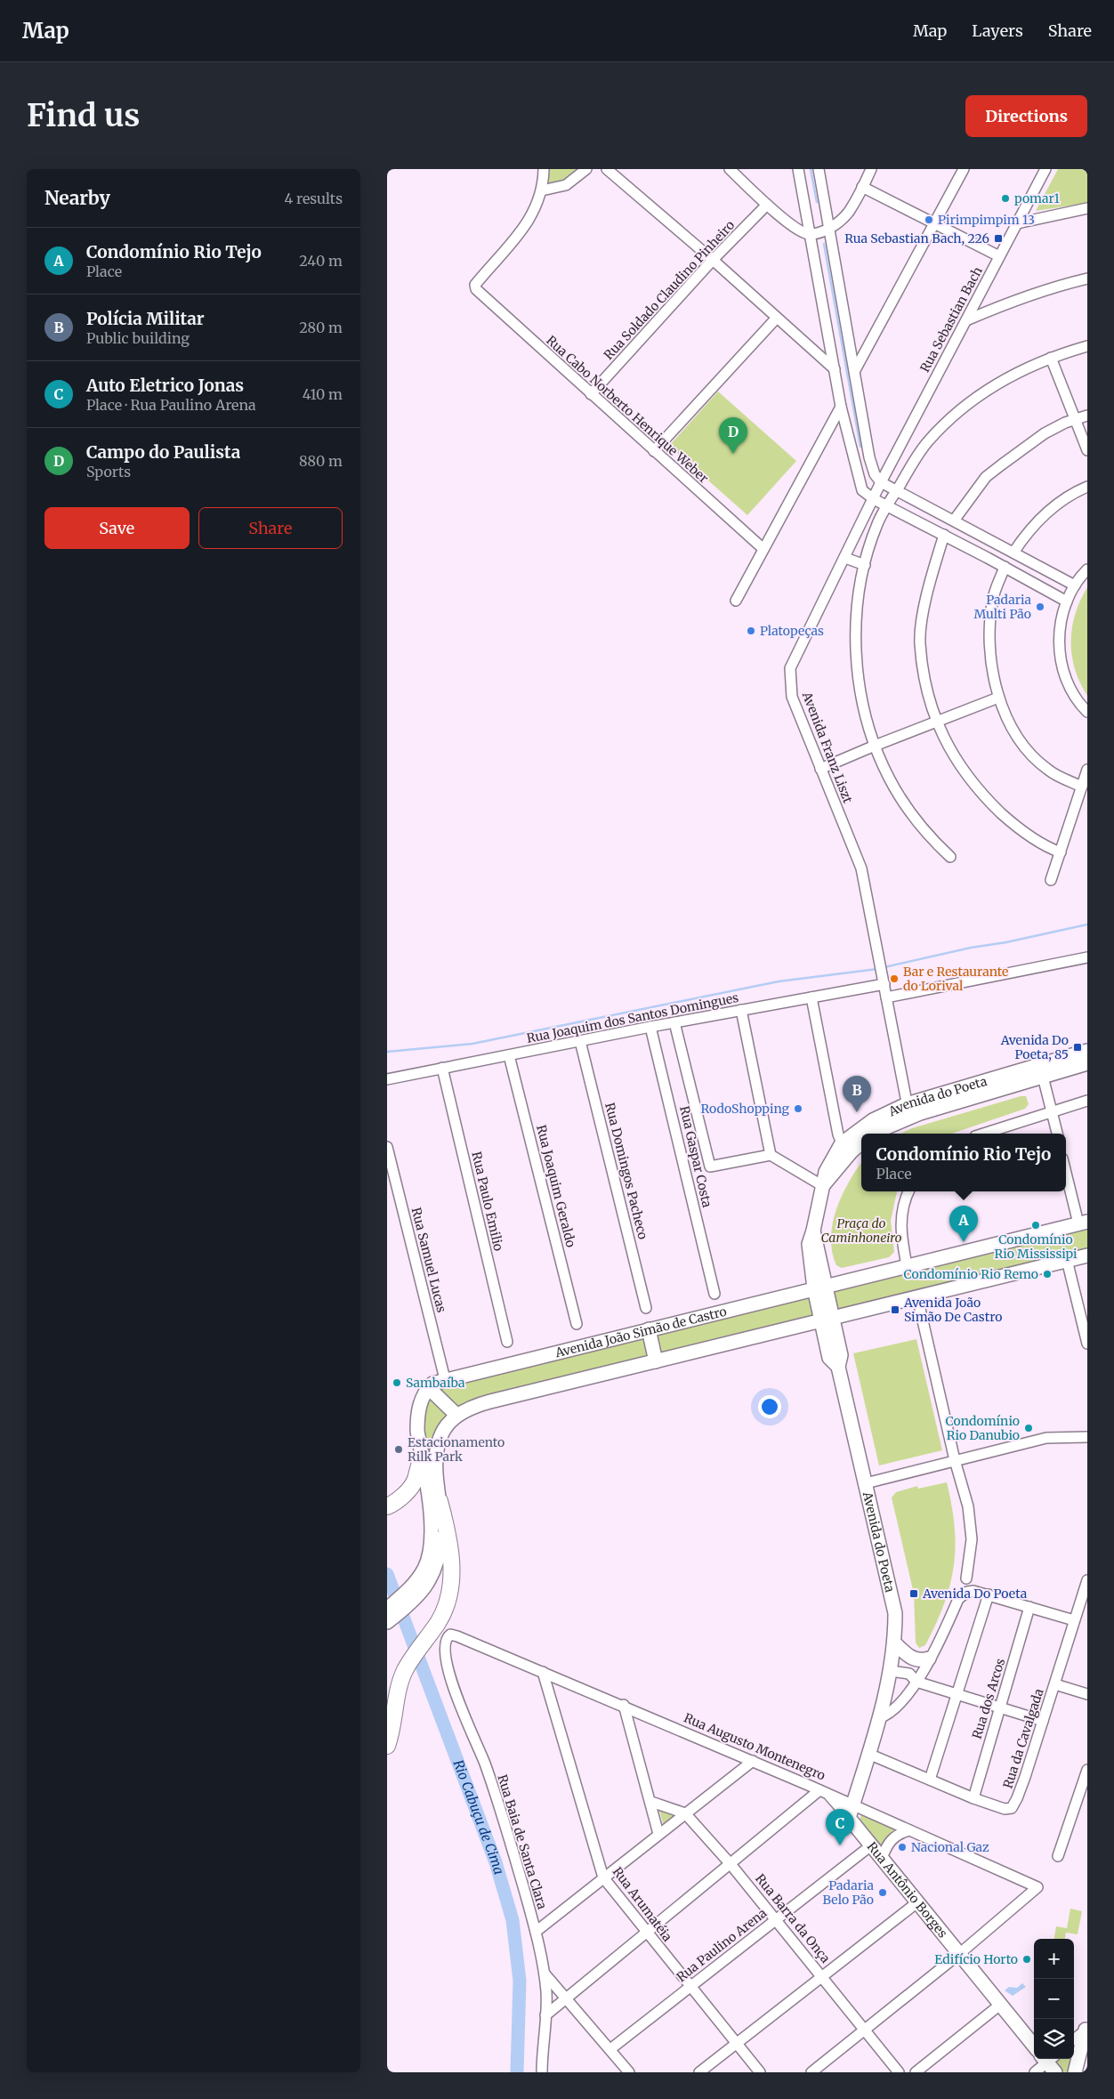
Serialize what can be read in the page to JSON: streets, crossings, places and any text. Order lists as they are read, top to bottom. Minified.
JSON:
{"streets":{"main road":["Avenida do Poeta","Avenida João Simão de Castro","Rua Antônio Borges"],"street":["Rua Soldado Claudino Pinheiro","Rua Sebastian Bach","Rua Cabo Norberto Henrique Weber","Avenida Franz Liszt","Rua Joaquim dos Santos Domingues","Rua Gaspar Costa","Rua Domingos Pacheco","Rua Joaquim Geraldo","Rua Paulo Emilio","Rua Samuel Lucas","Rua dos Arcos","Rua da Cavalgada","Rua Augusto Montenegro","Rua Baia de Santa Clara","Rua Arumatéia","Rua Barra da Onça","Rua Paulino Arena"]},"crossings":[["Rua Soldado Claudino Pinheiro","Rua Cabo Norberto Henrique Weber"],["Rua Sebastian Bach","Avenida Franz Liszt"],["Avenida Franz Liszt","Rua Joaquim dos Santos Domingues"],["Avenida Franz Liszt","Avenida do Poeta"],["Rua Joaquim dos Santos Domingues","Rua Gaspar Costa"],["Rua Joaquim dos Santos Domingues","Rua Domingos Pacheco"],["Rua Joaquim dos Santos Domingues","Rua Joaquim Geraldo"],["Rua Joaquim dos Santos Domingues","Rua Paulo Emilio"],["Avenida do Poeta","Avenida João Simão de Castro"],["Avenida do Poeta","Rua da Cavalgada"],["Avenida do Poeta","Rua Augusto Montenegro"],["Avenida do Poeta","Rua Antônio Borges"],["Rua Samuel Lucas","Avenida João Simão de Castro"],["Rua dos Arcos","Rua da Cavalgada"],["Rua Augusto Montenegro","Rua Baia de Santa Clara"],["Rua Augusto Montenegro","Rua Antônio Borges"],["Rua Augusto Montenegro","Rua Arumatéia"],["Rua Antônio Borges","Rua Paulino Arena"],["Rua Arumatéia","Rua Paulino Arena"],["Rua Barra da Onça","Rua Paulino Arena"]],"water":["Rio Cabuçu de Cima"],"parks":["Praça do Caminhoneiro"],"places":{"other":["pomar1","Pirimpimpim 13","Padaria Multi Pão","Platopeças","Bar e Restaurante do Lorival","RodoShopping","Condomínio Rio Mississipi","Condomínio Rio Remo","Sambaíba","Condomínio Rio Danubio","Estacionamento Rilk Park","Nacional Gaz","Padaria Belo Pão","Edifício Horto"],"transit":["Rua Sebastian Bach, 226","Avenida Do Poeta, 85","Avenida João Simão De Castro","Avenida Do Poeta"]},"page":{"header":"Map","nav":["Map","Layers","Share"],"buttons":["Directions",["Save","Share"]],"title":"Find us","heading":["Nearby","4 results"],"list":[{"mark":"A","name":"Condomínio Rio Tejo","note":"Place","value":"240 m"},{"mark":"B","name":"Polícia Militar","note":"Public building","value":"280 m"},{"mark":"C","name":"Auto Eletrico Jonas","note":"Place · Rua Paulino Arena","value":"410 m"},{"mark":"D","name":"Campo do Paulista","note":"Sports","value":"880 m"}],"pins":["D","B","A","C"],"popup":["Condomínio Rio Tejo","Place"],"map_buttons":["+","−"]}}
